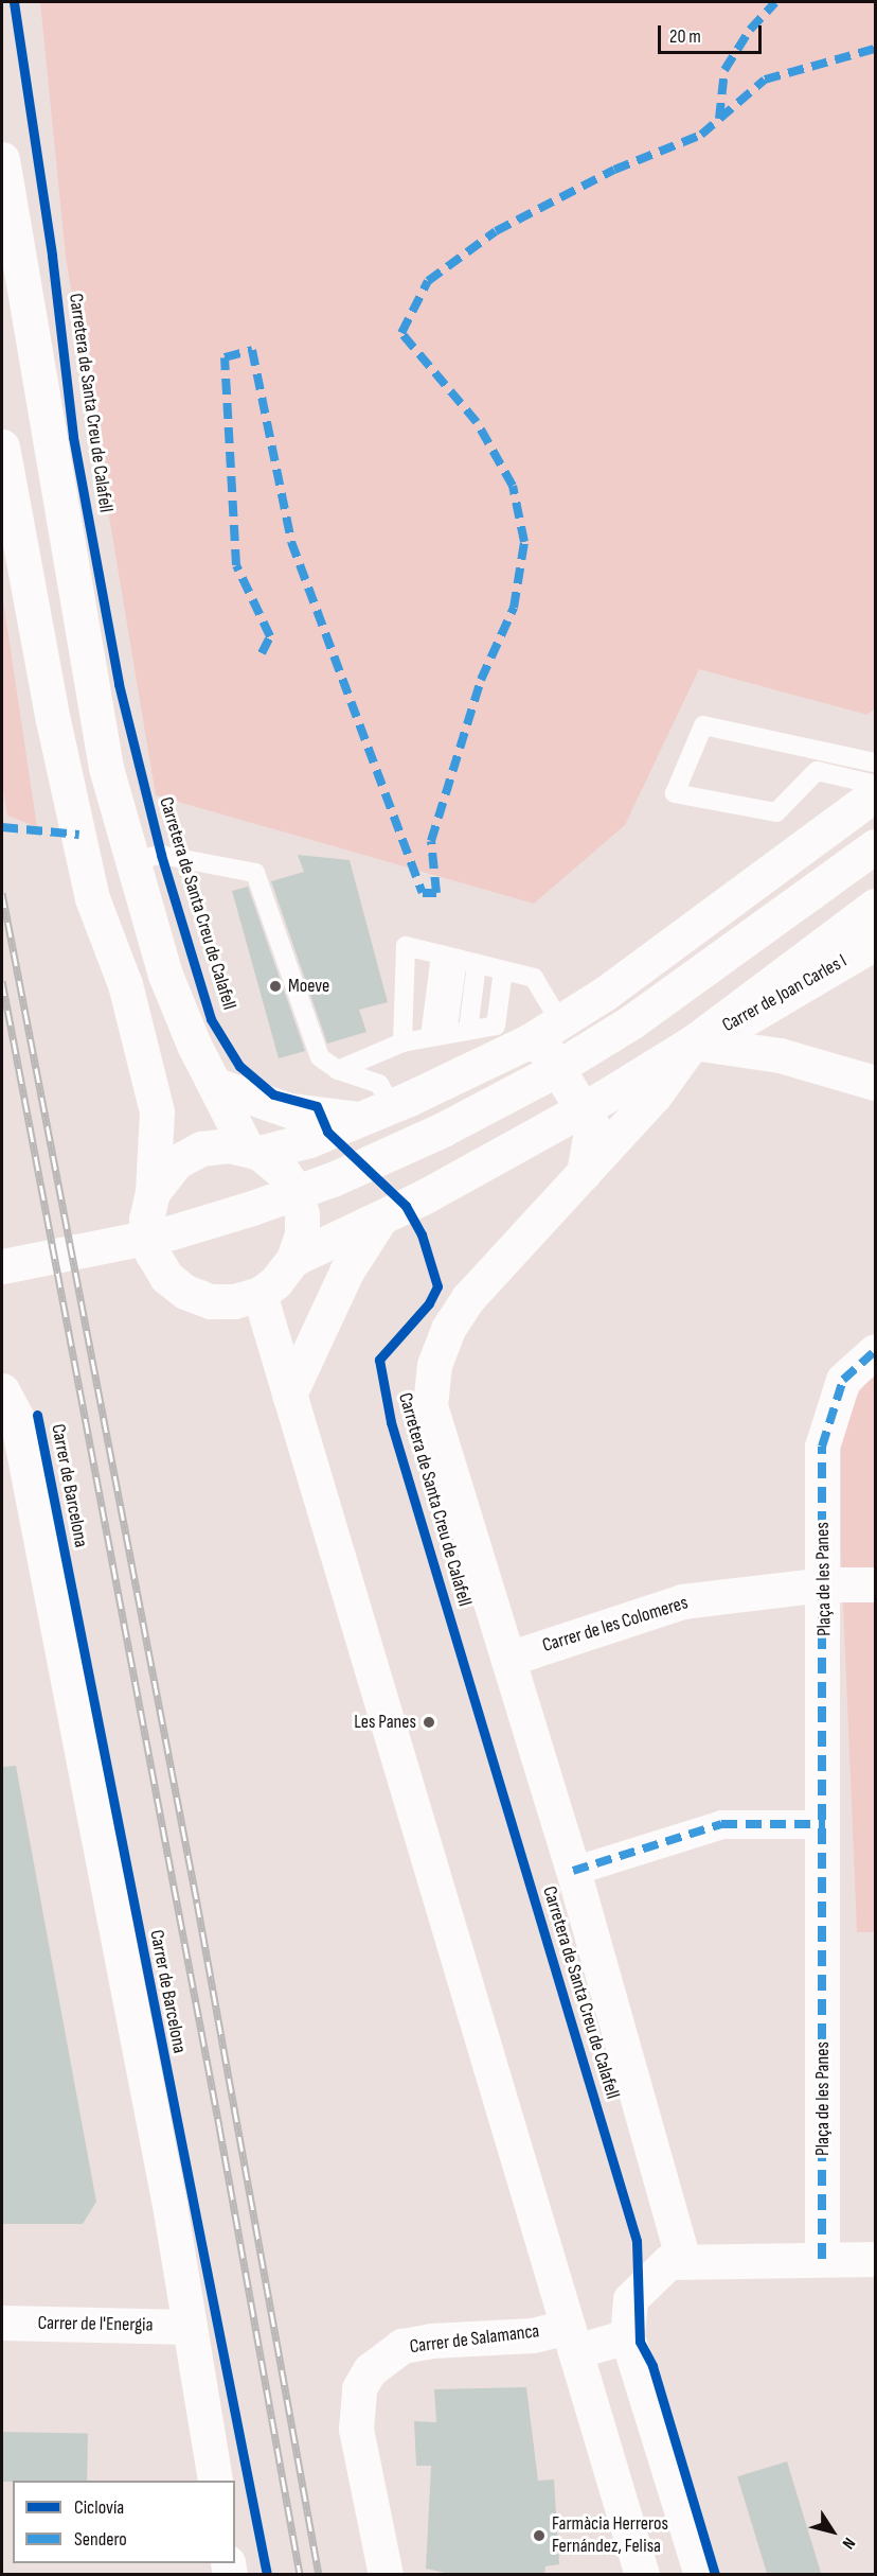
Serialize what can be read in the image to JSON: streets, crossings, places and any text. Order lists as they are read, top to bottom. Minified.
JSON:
{"streets":{"street":["Carretera de Santa Creu de Calafell","Carrer de Joan Carles I","Carrer de Barcelona","Plaça de les Panes","Carrer de les Colomeres","Carrer de l'Energia","Carrer de Salamanca"]},"crossings":[["Carretera de Santa Creu de Calafell","Carrer de Joan Carles I"],["Carretera de Santa Creu de Calafell","Carrer de les Colomeres"],["Carrer de Barcelona","Carrer de l'Energia"],["Plaça de les Panes","Carrer de les Colomeres"]],"places":["Moeve","Les Panes","Farmàcia Herreros Fernández, Felisa"],"legend":["Ciclovía","Sendero"],"scale_bar":"20 m","north":"bottom right"}
